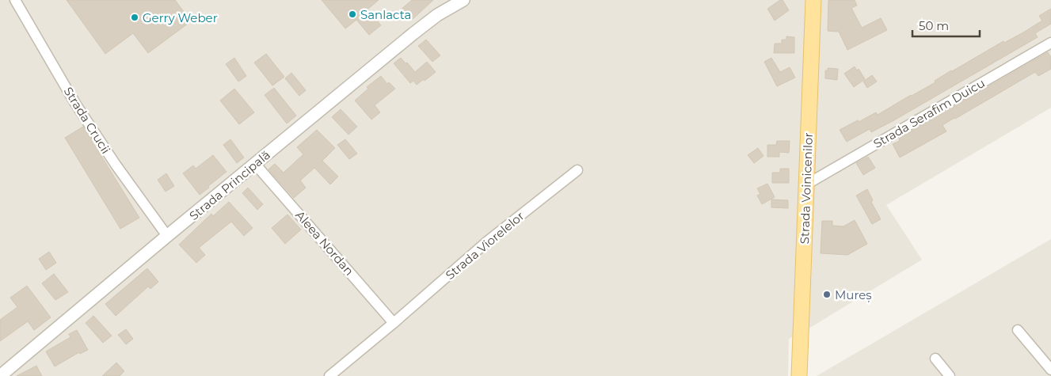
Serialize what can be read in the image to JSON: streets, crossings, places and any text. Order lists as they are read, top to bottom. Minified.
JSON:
{"streets":{"main road":["Strada Voinicenilor"],"street":["Strada Serafim Duicu","Strada Crucii","Strada Principală","Aleea Nordan","Strada Viorelelor"]},"crossings":[["Strada Serafim Duicu","Strada Voinicenilor"],["Strada Crucii","Strada Principală"],["Strada Principală","Aleea Nordan"],["Aleea Nordan","Strada Viorelelor"]],"places":["Sanlacta","Gerry Weber","Mureș"],"scale_bar":"50 m"}
